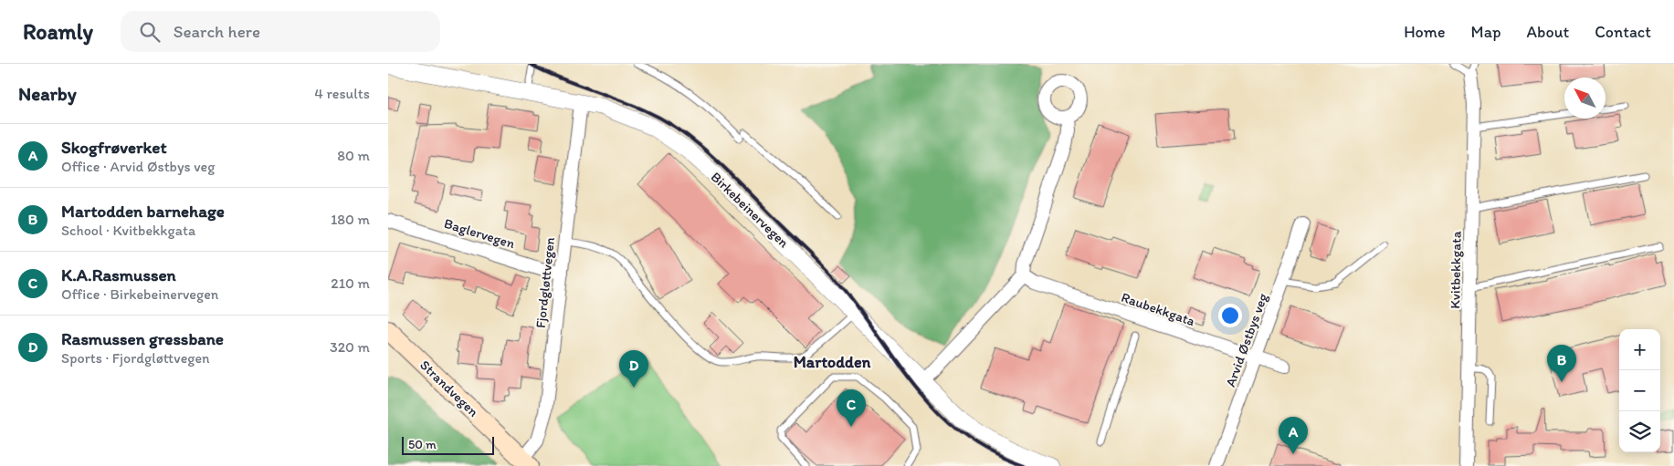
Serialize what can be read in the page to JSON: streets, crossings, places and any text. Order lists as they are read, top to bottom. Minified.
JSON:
{"streets":{"main road":["Strandvegen"],"street":["Birkebeinervegen","Baglervegen","Kvitbekkgata","Fjordgløttvegen","Raubekkgata","Arvid Østbys veg"]},"crossings":[["Birkebeinervegen","Fjordgløttvegen"],["Baglervegen","Fjordgløttvegen"],["Fjordgløttvegen","Strandvegen"],["Raubekkgata","Arvid Østbys veg"]],"districts":["Martodden"],"scale_bar":"50 m","north":"top left","page":{"header":"Roamly","search":"Search here","nav":["Home","Map","About","Contact"],"heading":["Nearby","4 results"],"list":[{"mark":"A","name":"Skogfrøverket","note":"Office · Arvid Østbys veg","value":"80 m"},{"mark":"B","name":"Martodden barnehage","note":"School · Kvitbekkgata","value":"180 m"},{"mark":"C","name":"K.A.Rasmussen","note":"Office · Birkebeinervegen","value":"210 m"},{"mark":"D","name":"Rasmussen gressbane","note":"Sports · Fjordgløttvegen","value":"320 m"}],"map_buttons":["+","−"],"pins":["B","D","C","A"],"scale":"50 m"}}
